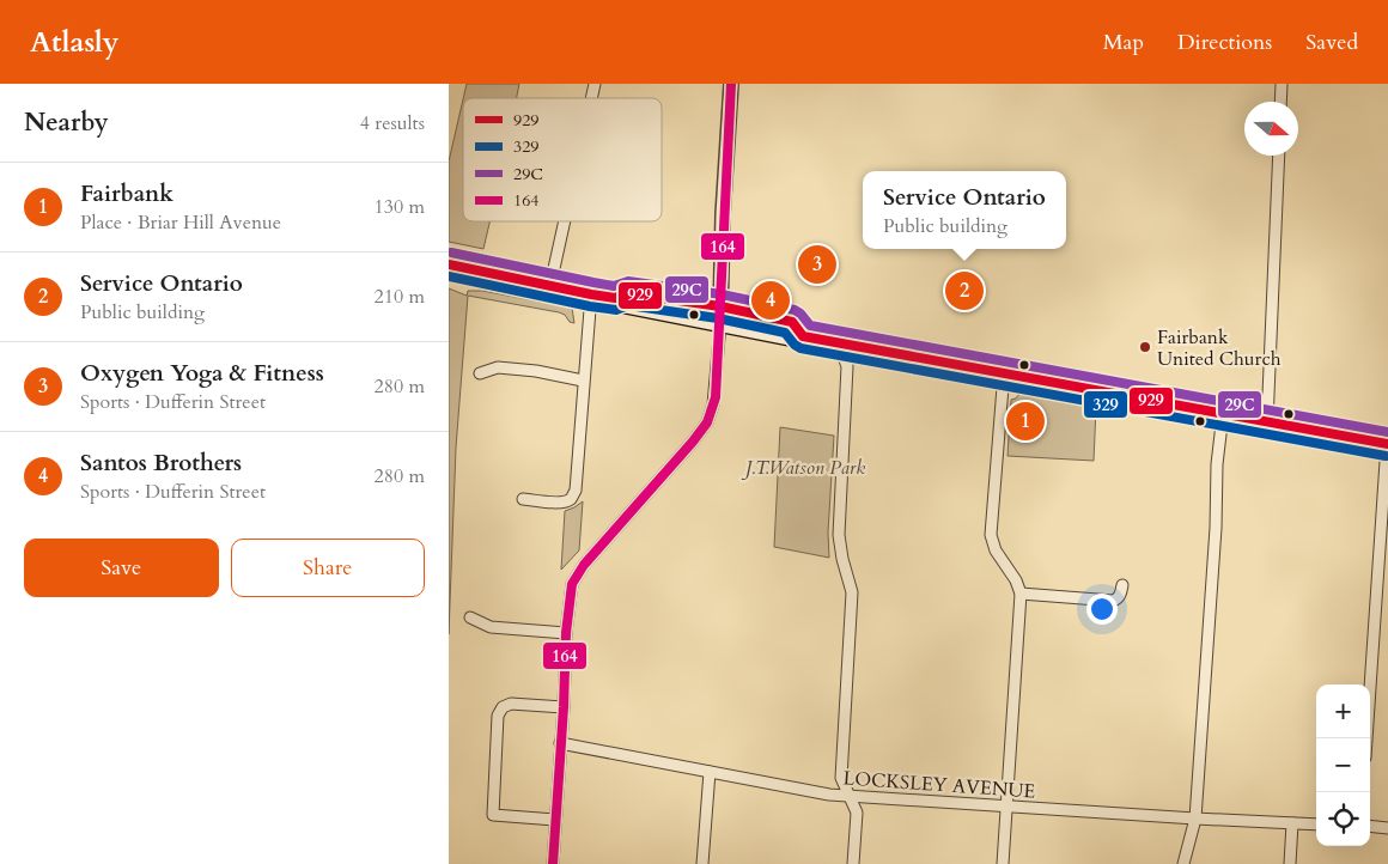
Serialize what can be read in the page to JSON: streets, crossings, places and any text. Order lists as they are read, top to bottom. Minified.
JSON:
{"streets":{"street":["LOCKSLEY AVENUE"]},"parks":["J.T.Watson Park"],"places":["Fairbank United Church"],"lines":["transit line 164","transit line 29C","transit line 929","transit line 329"],"legend":["929","329","29C","164"],"north":"right","page":{"header":"Atlasly","nav":["Map","Directions","Saved"],"heading":["Nearby","4 results"],"list":[{"mark":"1","name":"Fairbank","note":"Place · Briar Hill Avenue","value":"130 m"},{"mark":"2","name":"Service Ontario","note":"Public building","value":"210 m"},{"mark":"3","name":"Oxygen Yoga & Fitness","note":"Sports · Dufferin Street","value":"280 m"},{"mark":"4","name":"Santos Brothers","note":"Sports · Dufferin Street","value":"280 m"}],"popup":["Service Ontario","Public building"],"pins":["3","2","4","1"],"buttons":["Save","Share"],"map_buttons":["+","−"]}}
